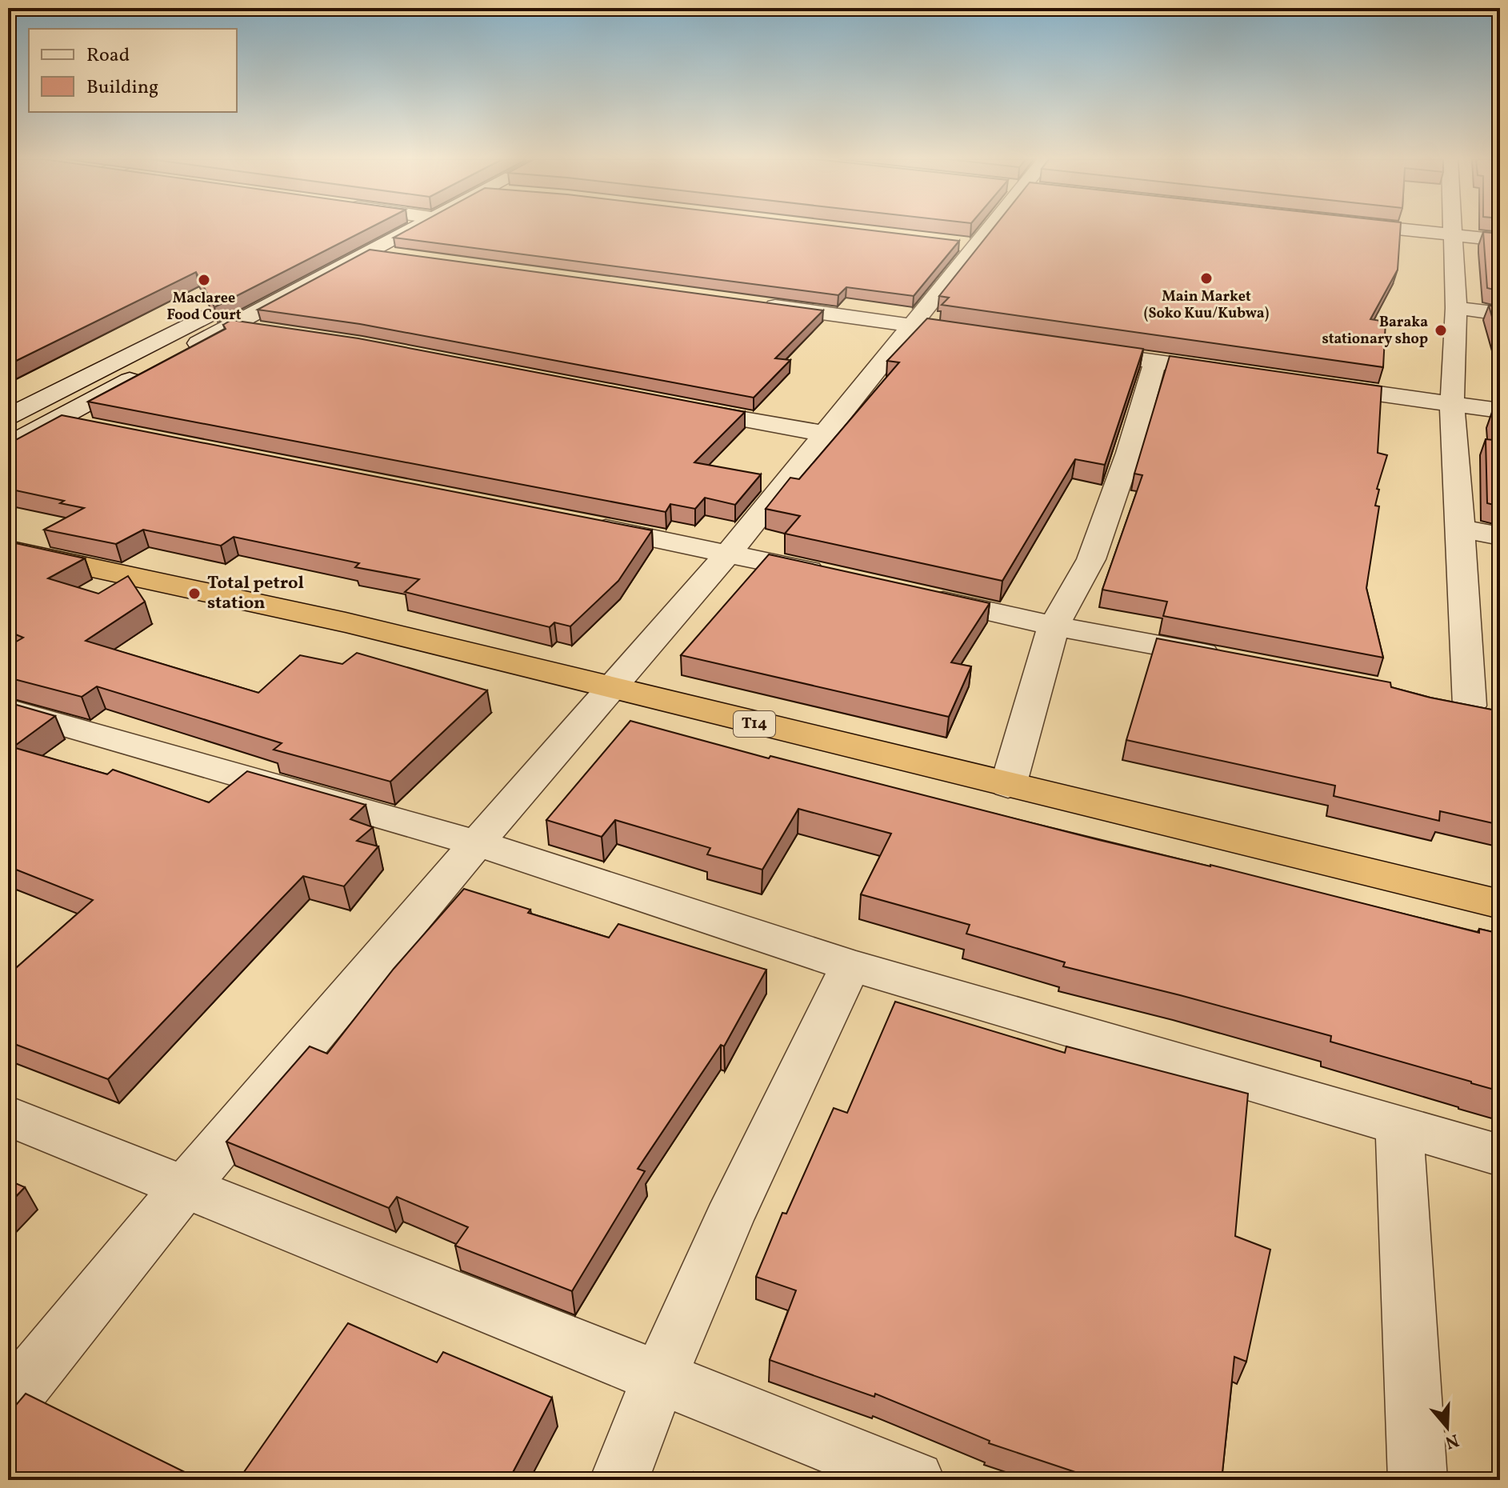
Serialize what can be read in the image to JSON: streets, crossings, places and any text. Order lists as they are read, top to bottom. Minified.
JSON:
{"streets":{"highway":["T14"]},"places":["Main Market (Soko Kuu/Kubwa)","Maclaree Food Court","Baraka stationary shop","Total petrol station"],"legend":["Road","Building"],"north":"bottom"}
